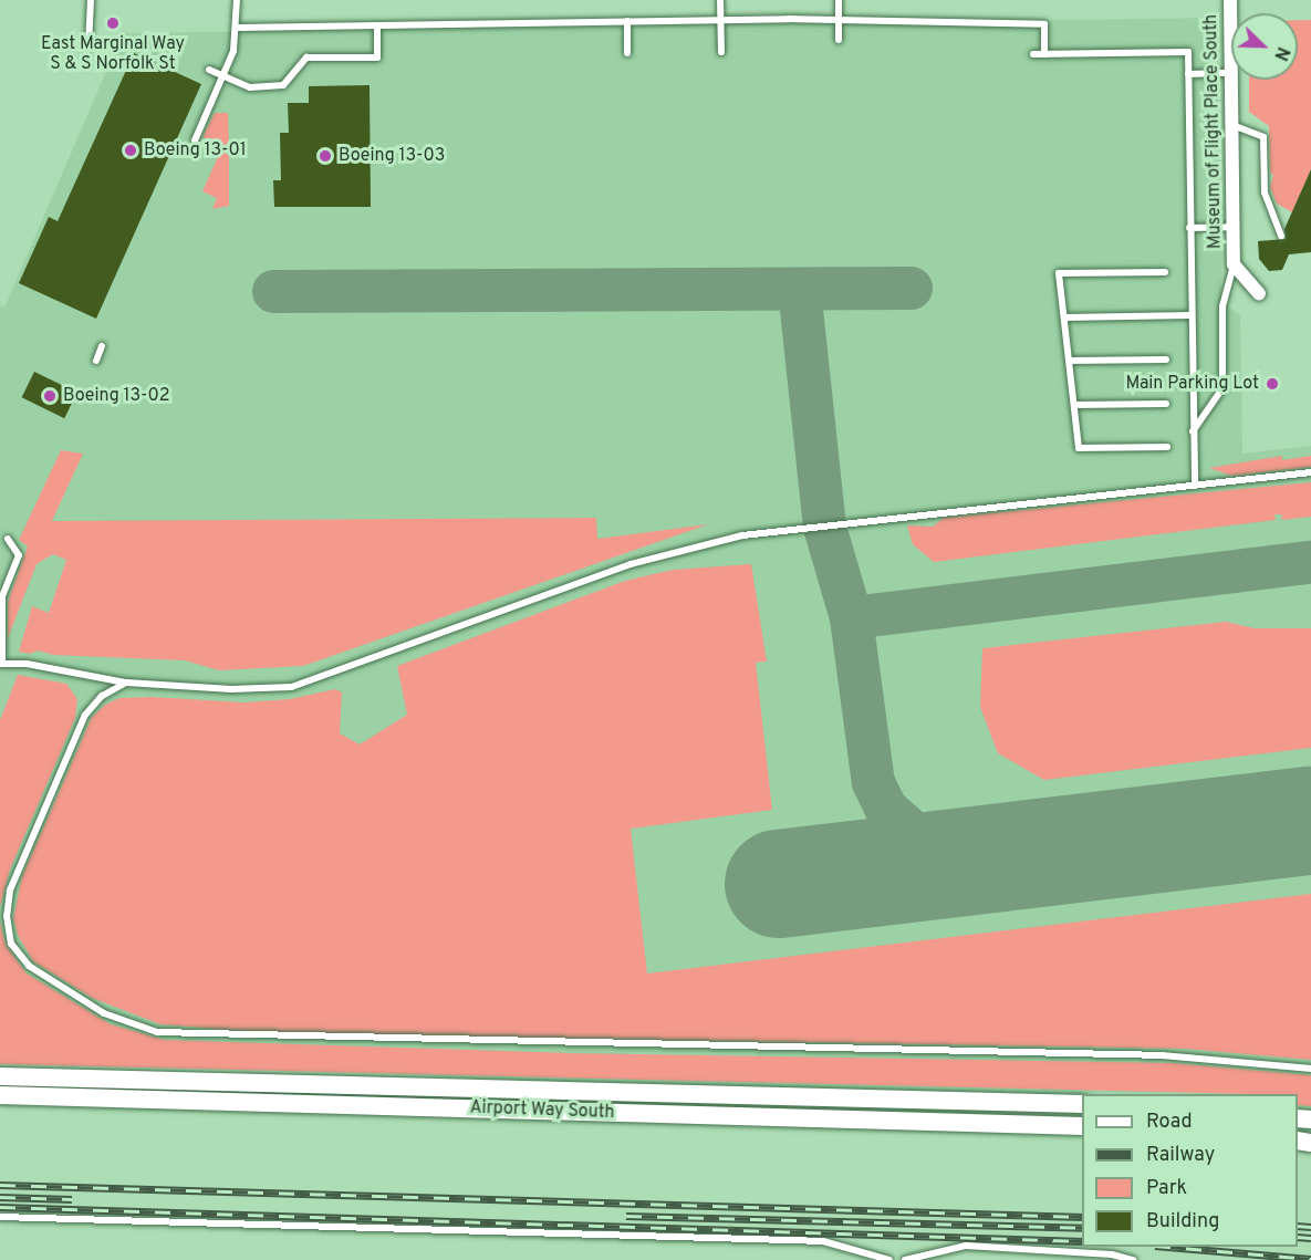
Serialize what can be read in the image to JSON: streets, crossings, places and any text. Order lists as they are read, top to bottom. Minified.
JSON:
{"streets":{"main road":["Airport Way South"],"street":["Museum of Flight Place South"]},"places":["East Marginal Way S & S Norfolk St","Boeing 13-01","Boeing 13-03","Main Parking Lot","Boeing 13-02"],"legend":["Road","Railway","Park","Building"],"north":"bottom right"}
